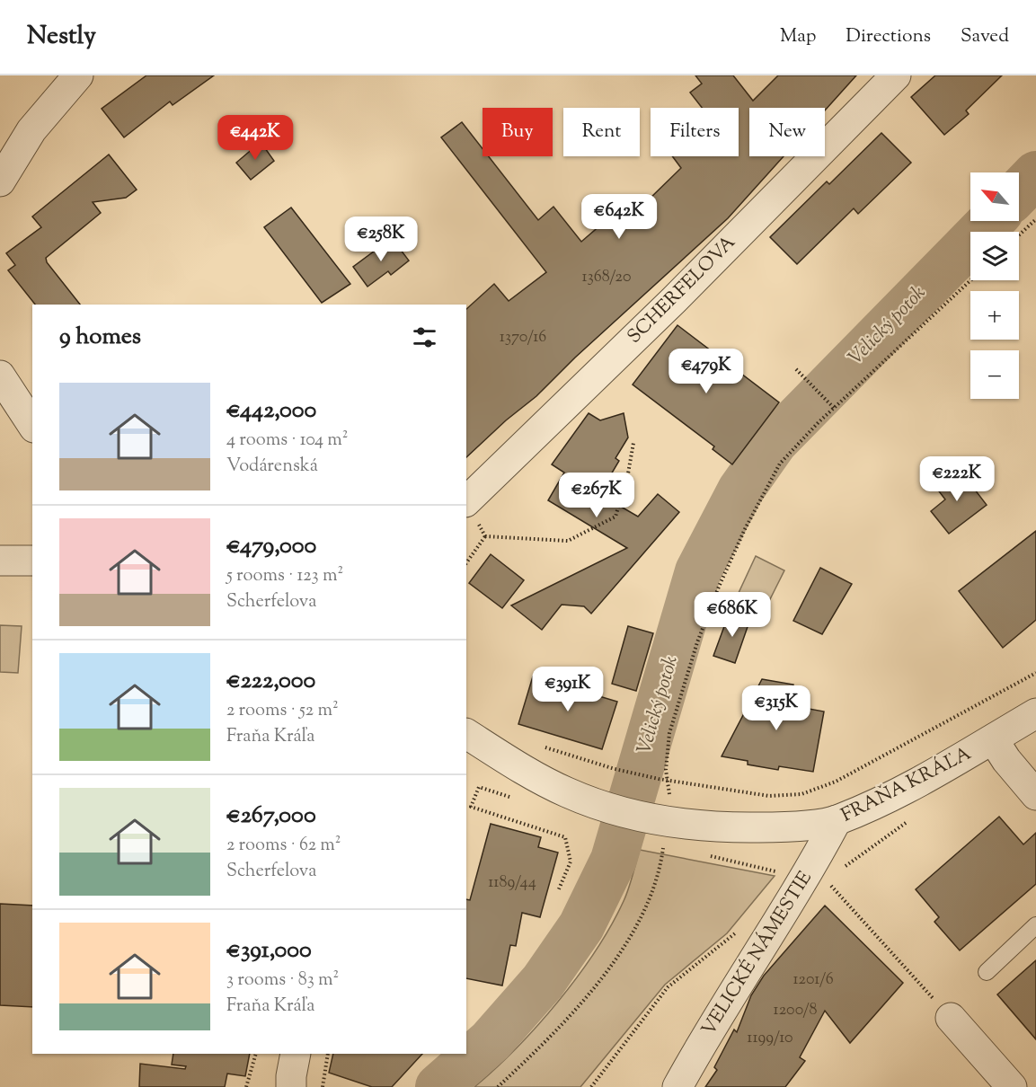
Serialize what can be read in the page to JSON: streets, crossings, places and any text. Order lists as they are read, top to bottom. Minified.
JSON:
{"streets":{"street":["SCHERFELOVA","FRAŇA KRÁĽA","VELICKÉ NÁMESTIE"]},"crossings":[["FRAŇA KRÁĽA","VELICKÉ NÁMESTIE"]],"water":["Velický potok"],"house_numbers":["1368/20","1370/16","1189/44","1201/6","1200/8","1199/10"],"north":"top left","page":{"header":"Nestly","nav":["Map","Directions","Saved"],"chip":["Buy","Rent","Filters","New"],"price":["€442K","€642K","€258K","€479K","€222K","€267K","€686K","€391K","€315K"],"map_buttons":["+","−"],"heading":"9 homes","list":[{"name":"€442,000","note":"4 rooms · 104 m² · Vodárenská"},{"name":"€479,000","note":"5 rooms · 123 m² · Scherfelova"},{"name":"€222,000","note":"2 rooms · 52 m² · Fraňa Kráľa"},{"name":"€267,000","note":"2 rooms · 62 m² · Scherfelova"},{"name":"€391,000","note":"3 rooms · 83 m² · Fraňa Kráľa"}]}}
